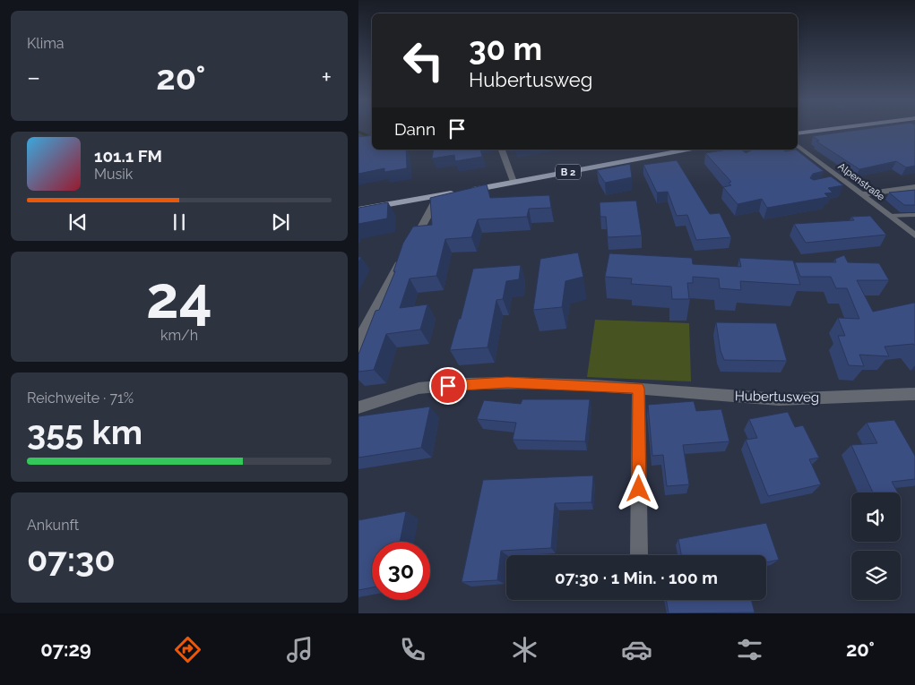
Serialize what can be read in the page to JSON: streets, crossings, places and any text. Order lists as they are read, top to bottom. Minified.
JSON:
{"streets":{"main road":["B 2"],"street":["Alpenstraße","Hubertusweg"]},"page":{"tile":["Klima",["24","km/h"],["Reichweite · 71%","355 km"],["Ankunft","07:30"]],"turn":["30 m","Hubertusweg"],"heat":["−","20°","+"],"then":"Dann","song":["101.1 FM","Musik"],"limit":"30","trip":"07:30 · 1 Min. · 100 m","tabs":["07:29","20°"]}}
